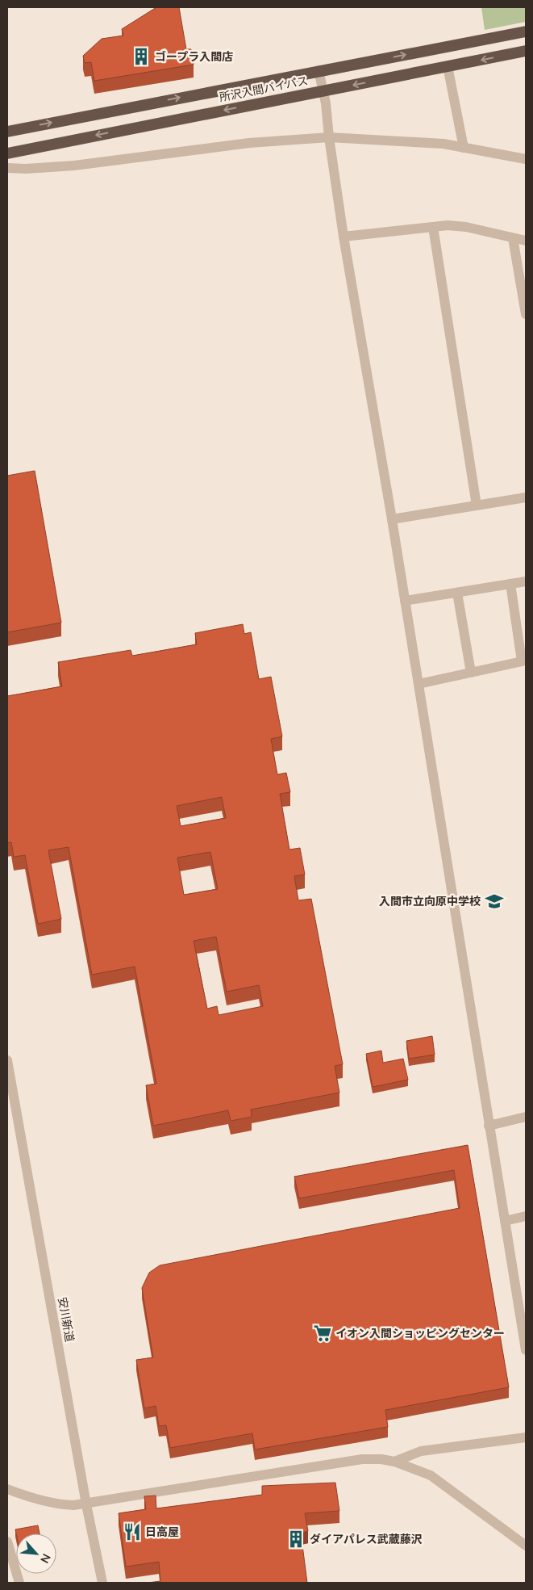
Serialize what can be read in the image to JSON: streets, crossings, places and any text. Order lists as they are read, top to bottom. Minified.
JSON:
{"streets":{"highway":["所沢入間バイパス"],"street":["安川新道"]},"places":{"building":["ゴープラ入間店","ダイアパレス武蔵藤沢"],"school or university":["入間市立向原中学校"],"supermarket":["イオン入間ショッピングセンター"],"restaurant":["日高屋"]},"north":"bottom right"}
